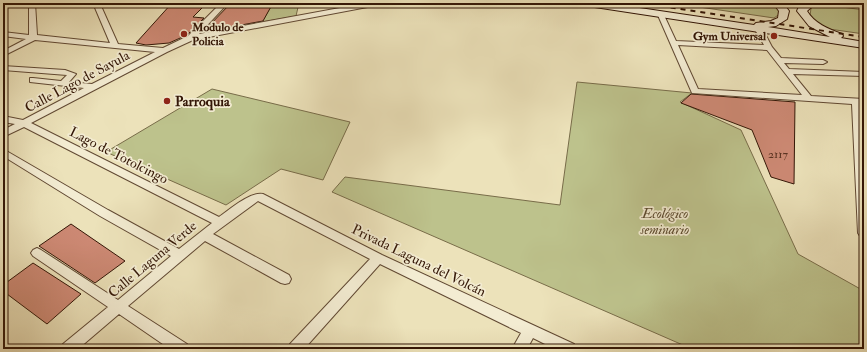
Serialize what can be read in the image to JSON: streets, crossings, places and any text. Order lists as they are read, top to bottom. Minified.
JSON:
{"streets":{"street":["Calle Lago de Sayula","Lago de Totolcingo","Calle Laguna Verde","Privada Laguna del Volcán"]},"crossings":[["Calle Lago de Sayula","Lago de Totolcingo"],["Lago de Totolcingo","Calle Laguna Verde"],["Calle Laguna Verde","Privada Laguna del Volcán"]],"parks":["Ecológico seminario"],"places":["Modulo de Policia","Gym Universal","Parroquia"],"house_numbers":["2117"]}
